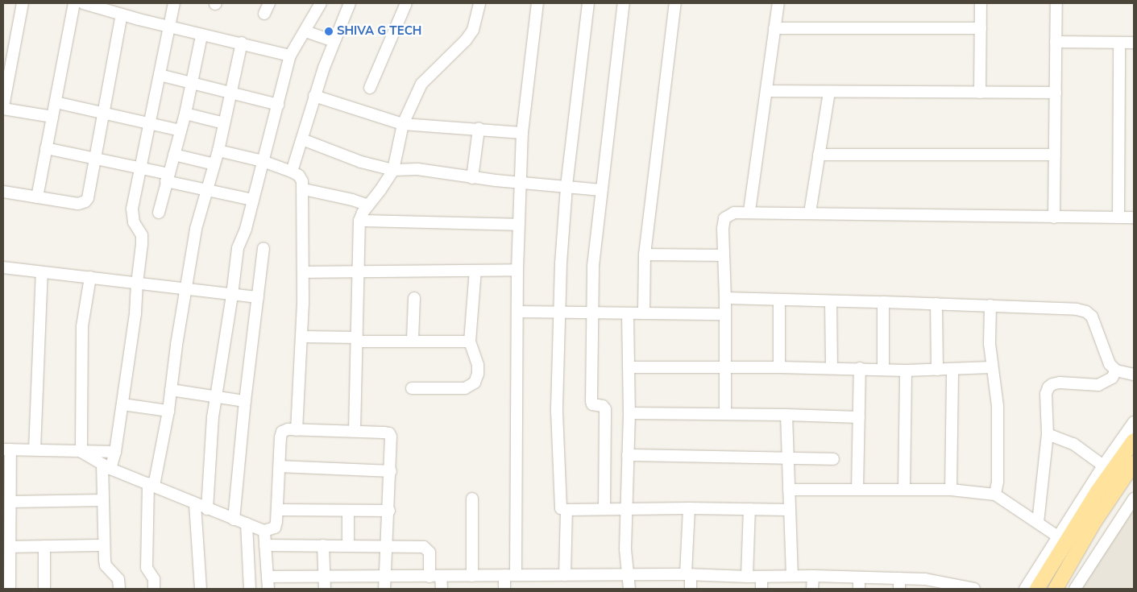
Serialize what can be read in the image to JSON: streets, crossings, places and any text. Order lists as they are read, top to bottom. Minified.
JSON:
{"places":["SHIVA G TECH"]}
